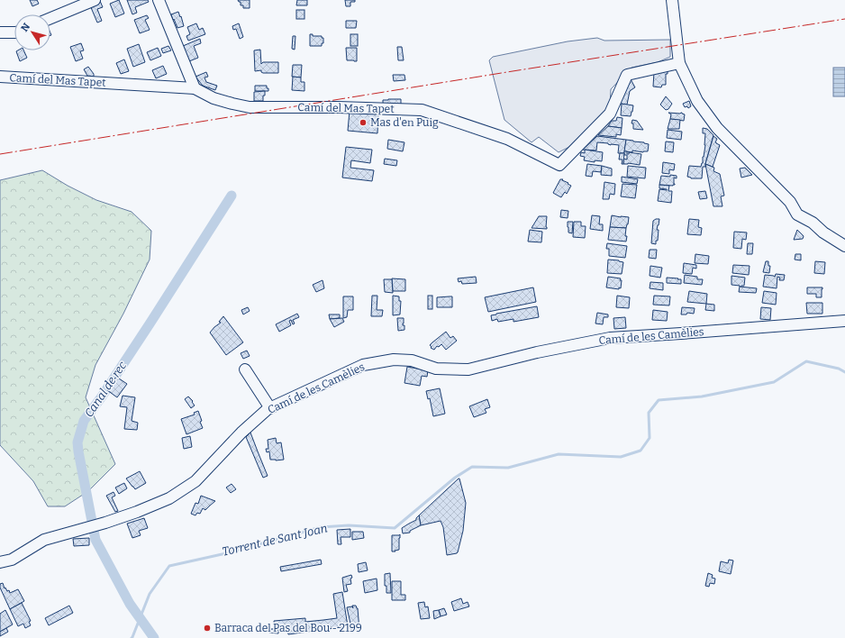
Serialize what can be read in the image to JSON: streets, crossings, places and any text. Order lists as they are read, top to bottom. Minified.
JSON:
{"streets":{"street":["Camí del Mas Tapet","Camí de les Camèlies"]},"water":["Canal de rec","Torrent de Sant Joan"],"places":["Mas d'en Puig","Barraca del Pas del Bou - 2199"],"north":"top left"}
